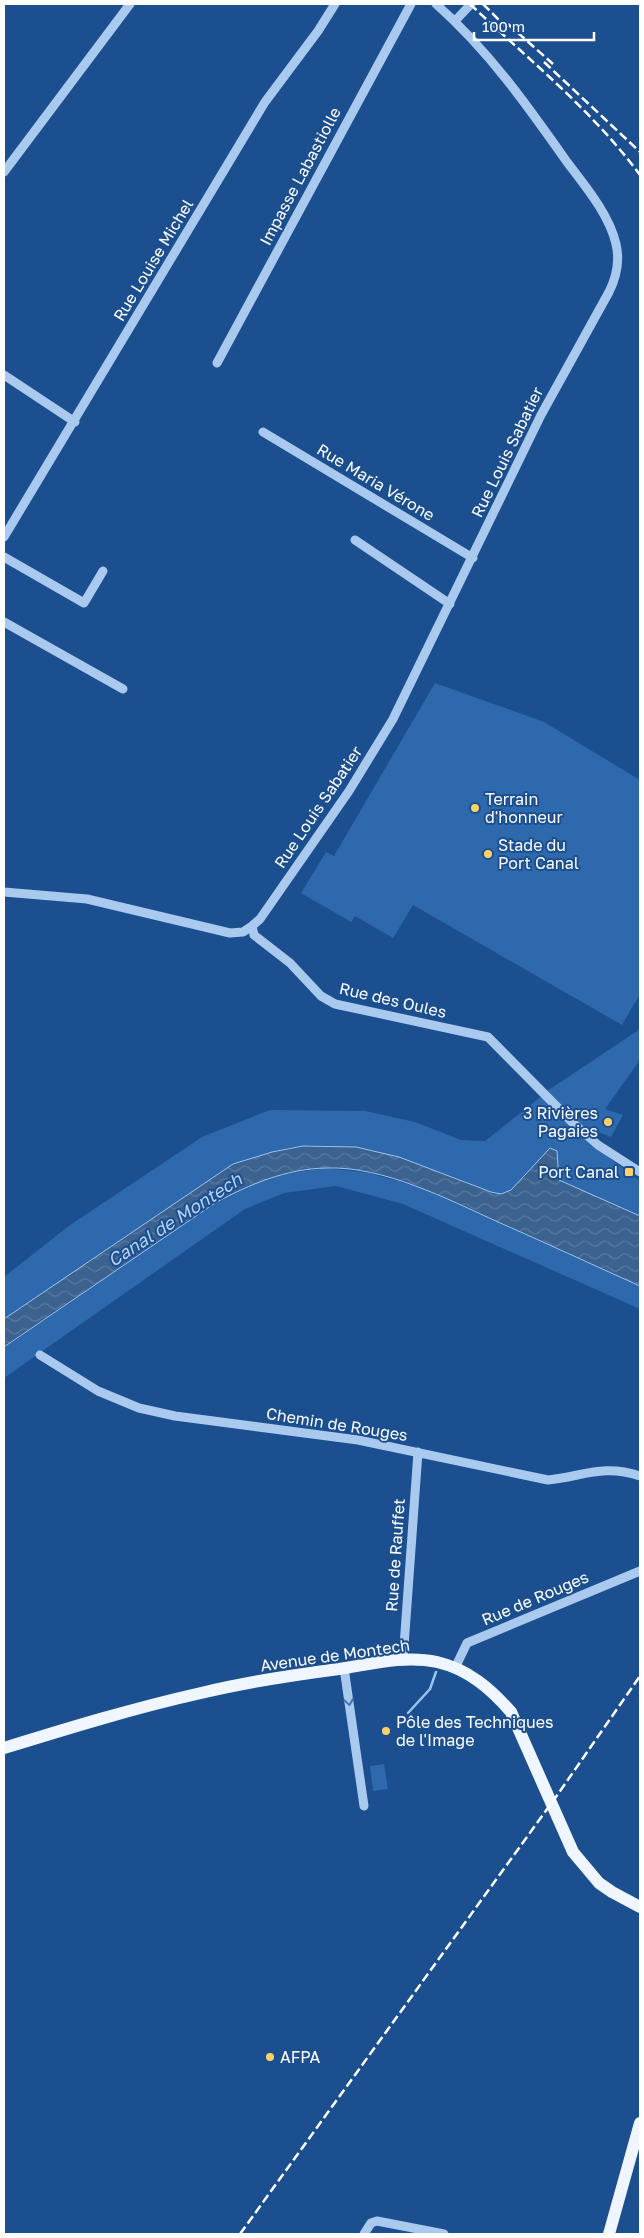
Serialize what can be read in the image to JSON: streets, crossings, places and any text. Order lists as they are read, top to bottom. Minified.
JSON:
{"streets":{"main road":["Avenue de Montech"],"street":["Impasse Labastiolle","Rue Louise Michel","Rue Louis Sabatier","Rue Maria Vérone","Rue des Oules","Chemin de Rouges","Rue de Rauffet","Rue de Rouges"]},"crossings":[["Rue Louis Sabatier","Rue Maria Vérone"],["Rue Louis Sabatier","Rue des Oules"],["Chemin de Rouges","Rue de Rauffet"],["Rue de Rauffet","Avenue de Montech"],["Rue de Rouges","Avenue de Montech"]],"water":["Canal de Montech"],"places":{"other":["Terrain d'honneur","Stade du Port Canal","3 Rivières Pagaies","Pôle des Techniques de l'Image","AFPA"],"transit":["Port Canal"]},"scale_bar":"100 m"}
